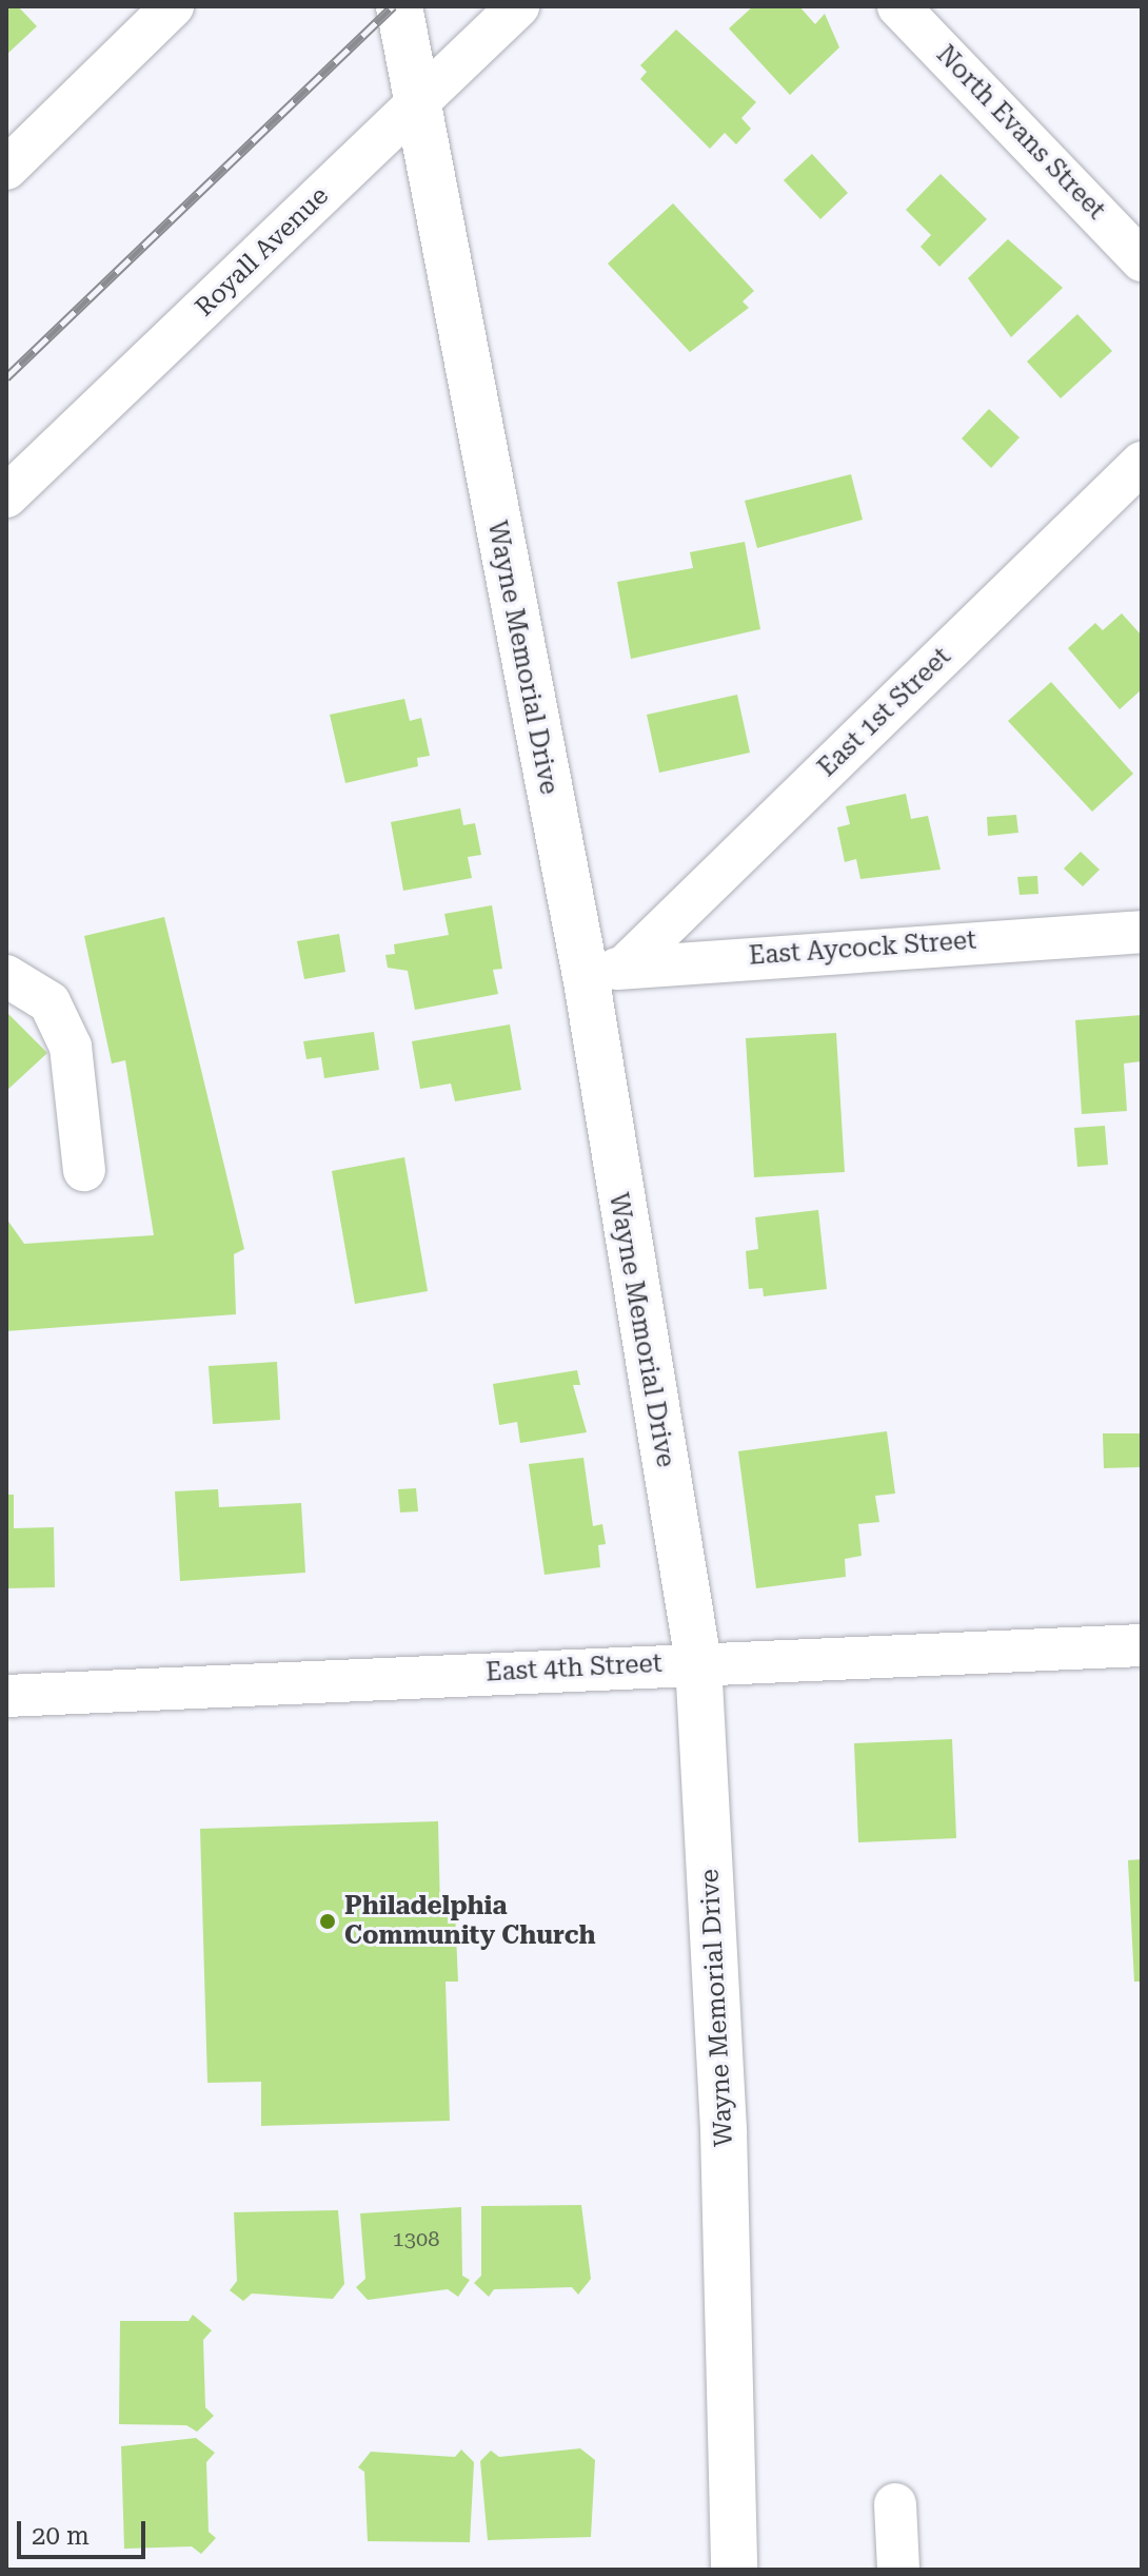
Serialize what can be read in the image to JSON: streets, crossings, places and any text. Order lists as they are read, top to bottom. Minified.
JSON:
{"streets":{"main road":["Wayne Memorial Drive"],"street":["North Evans Street","Royall Avenue","East 1st Street","East Aycock Street","East 4th Street"]},"crossings":[["Royall Avenue","Wayne Memorial Drive"],["Wayne Memorial Drive","East 1st Street"],["Wayne Memorial Drive","East Aycock Street"],["Wayne Memorial Drive","East 4th Street"],["East 1st Street","East Aycock Street"]],"places":["Philadelphia Community Church"],"house_numbers":["1308"],"scale_bar":"20 m"}
